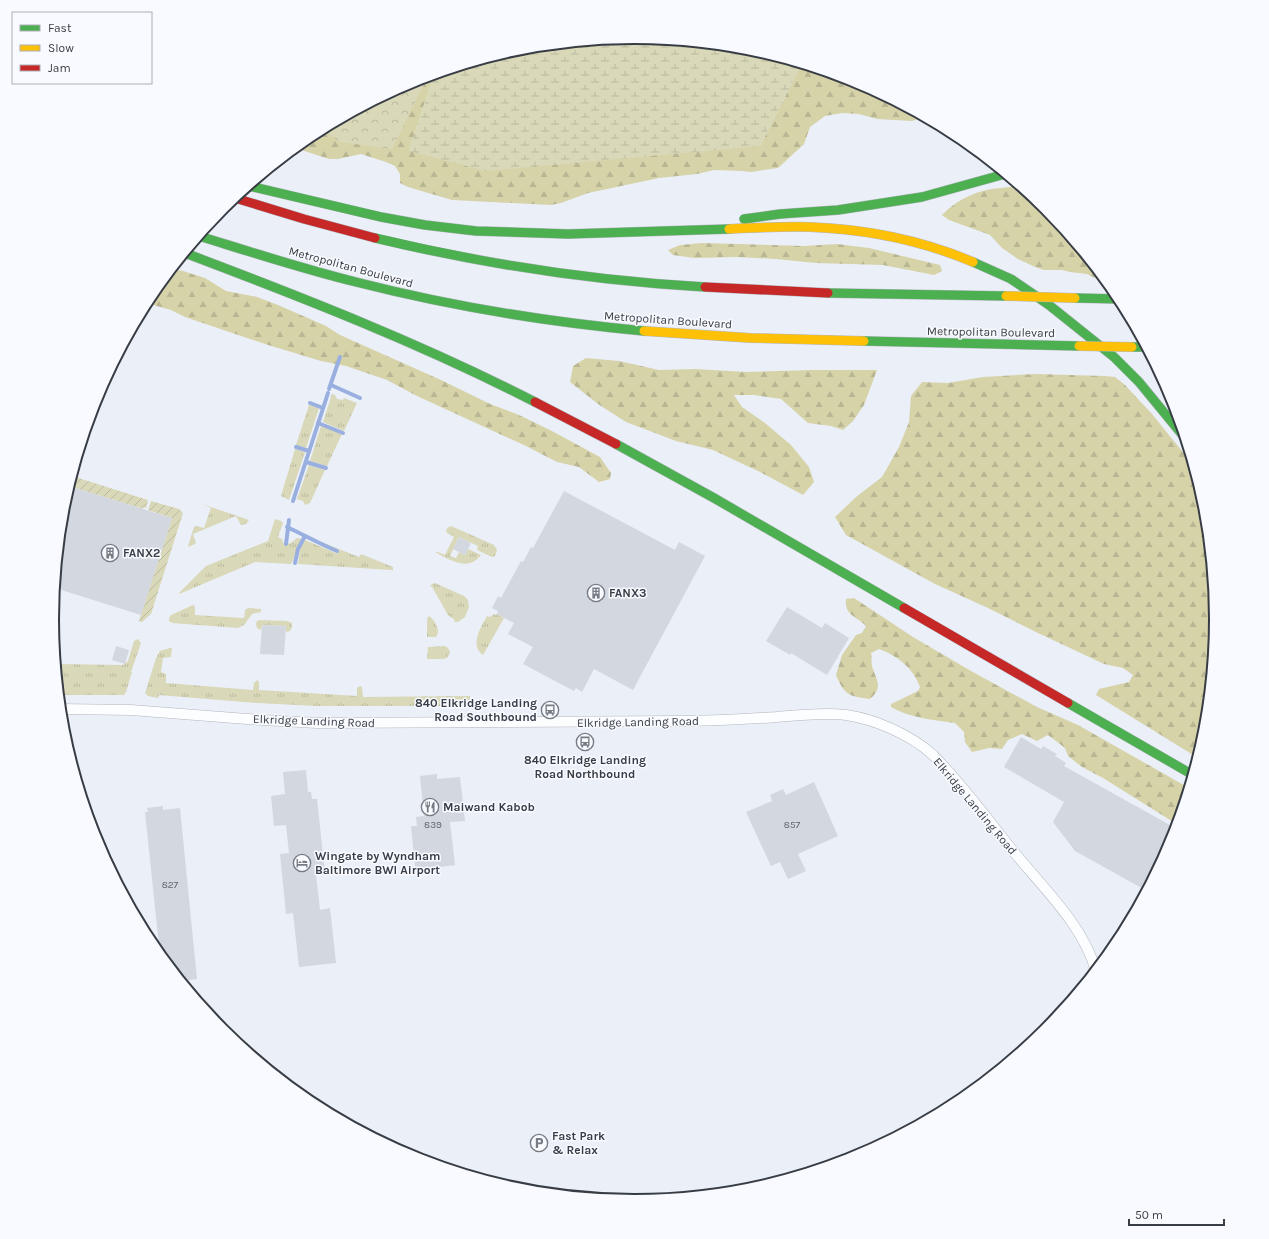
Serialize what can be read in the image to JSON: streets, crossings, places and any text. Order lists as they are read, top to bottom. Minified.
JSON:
{"streets":{"highway":["Metropolitan Boulevard"],"street":["Elkridge Landing Road"]},"places":{"building":["FANX2","FANX3"],"bus stop":["840 Elkridge Landing Road Southbound","840 Elkridge Landing Road Northbound"],"restaurant":["Maiwand Kabob"],"hotel":["Wingate by Wyndham Baltimore BWI Airport"],"parking":["Fast Park & Relax"]},"house_numbers":["839","857","827"],"legend":["Fast","Slow","Jam"],"scale_bar":"50 m"}
